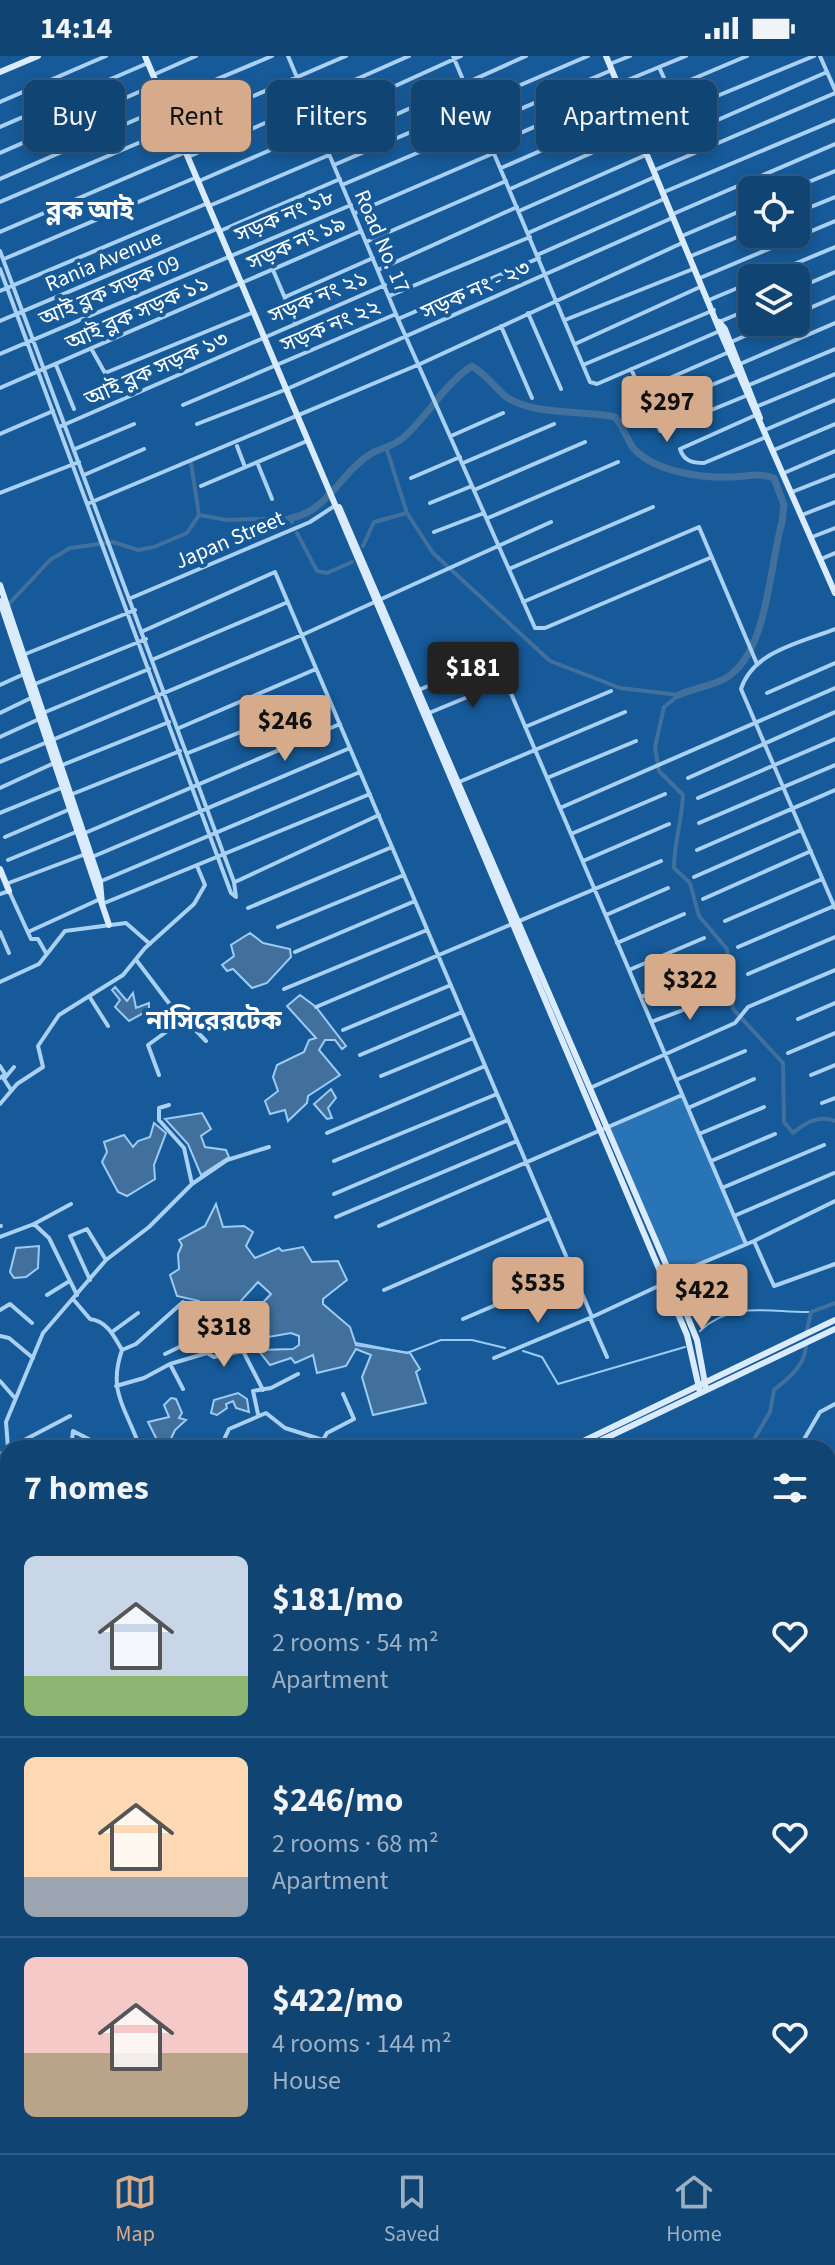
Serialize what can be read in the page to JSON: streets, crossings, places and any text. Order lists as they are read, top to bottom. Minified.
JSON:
{"streets":{"street":["সড়ক নং ১৮","Road No. 17","সড়ক নং ১৯","Rania Avenue","সড়ক নং - ২৩","আই ব্লক সড়ক 09","সড়ক নং ২১","আই ব্লক সড়ক ১১","সড়ক নং ২২","আই ব্লক সড়ক ১৩","Japan Street"]},"crossings":[["সড়ক নং ১৮","Road No. 17"],["সড়ক নং ১৮","আই ব্লক সড়ক 09"],["Road No. 17","সড়ক নং ১৯"],["Road No. 17","Rania Avenue"],["Road No. 17","সড়ক নং - ২৩"],["Road No. 17","সড়ক নং ২১"],["Road No. 17","সড়ক নং ২২"],["সড়ক নং ১৯","আই ব্লক সড়ক ১১"],["সড়ক নং ২১","আই ব্লক সড়ক ১৩"]],"districts":["ব্লক আই","নাসিরেরটেক"],"page":{"status":"14:14","chip":["Buy","Rent","Filters","New","Apartment"],"price":["$297","$181","$246","$322","$535","$422","$318"],"heading":"7 homes","list":[{"name":"$181/mo","note":"2 rooms · 54 m² · Apartment"},{"name":"$246/mo","note":"2 rooms · 68 m² · Apartment"},{"name":"$422/mo","note":"4 rooms · 144 m² · House"}],"tabs":["Map","Saved","Home"]}}
